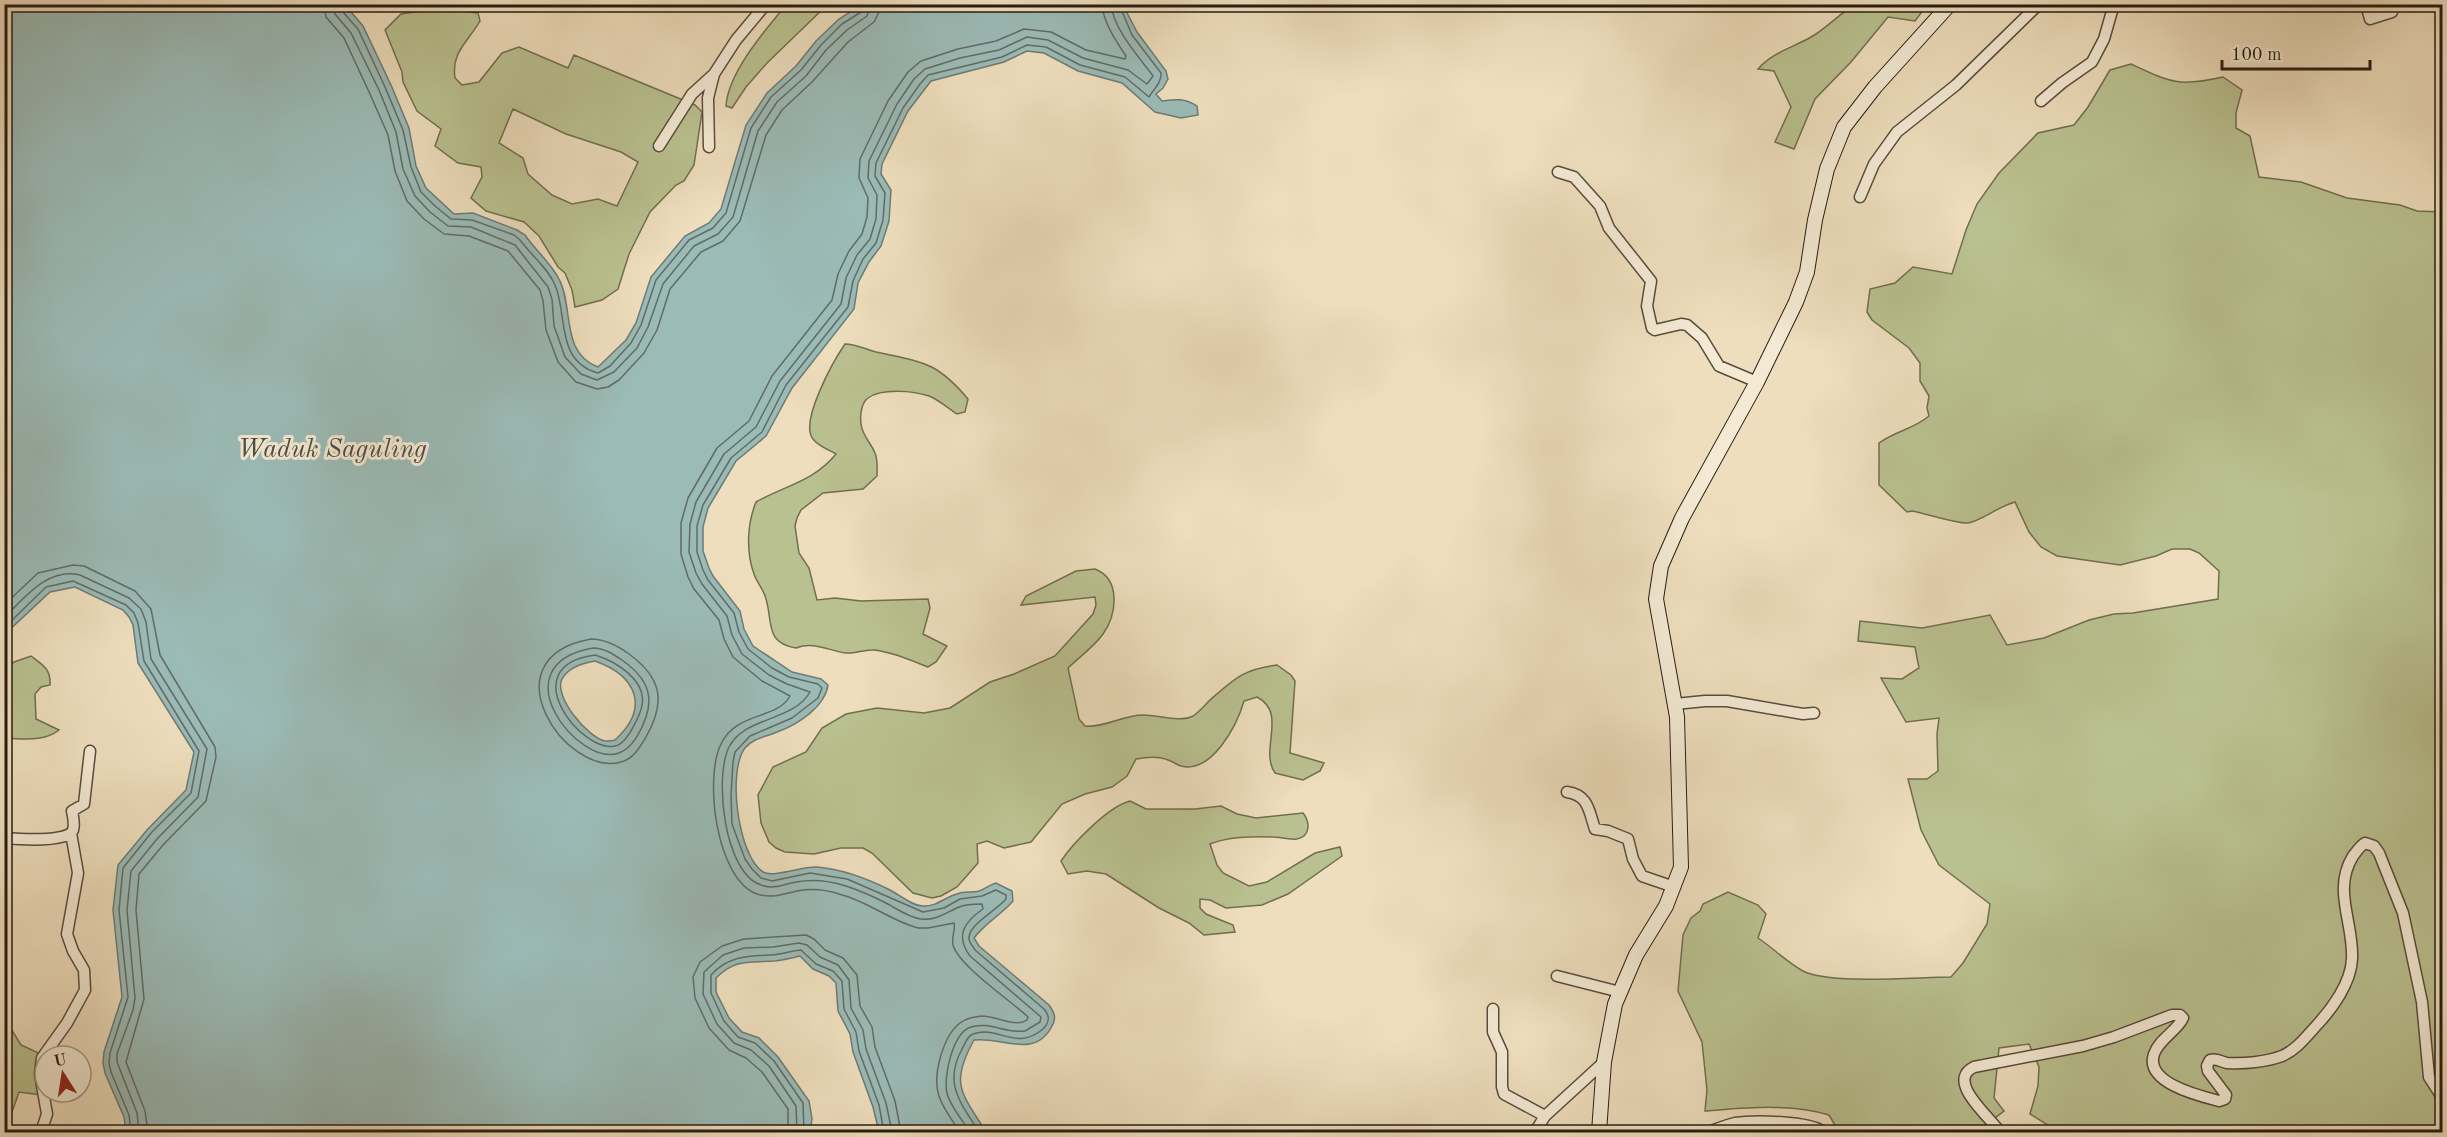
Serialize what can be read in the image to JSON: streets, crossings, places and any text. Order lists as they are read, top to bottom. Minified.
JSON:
{"water":["Waduk Saguling"],"scale_bar":"100 m","north":"top"}
